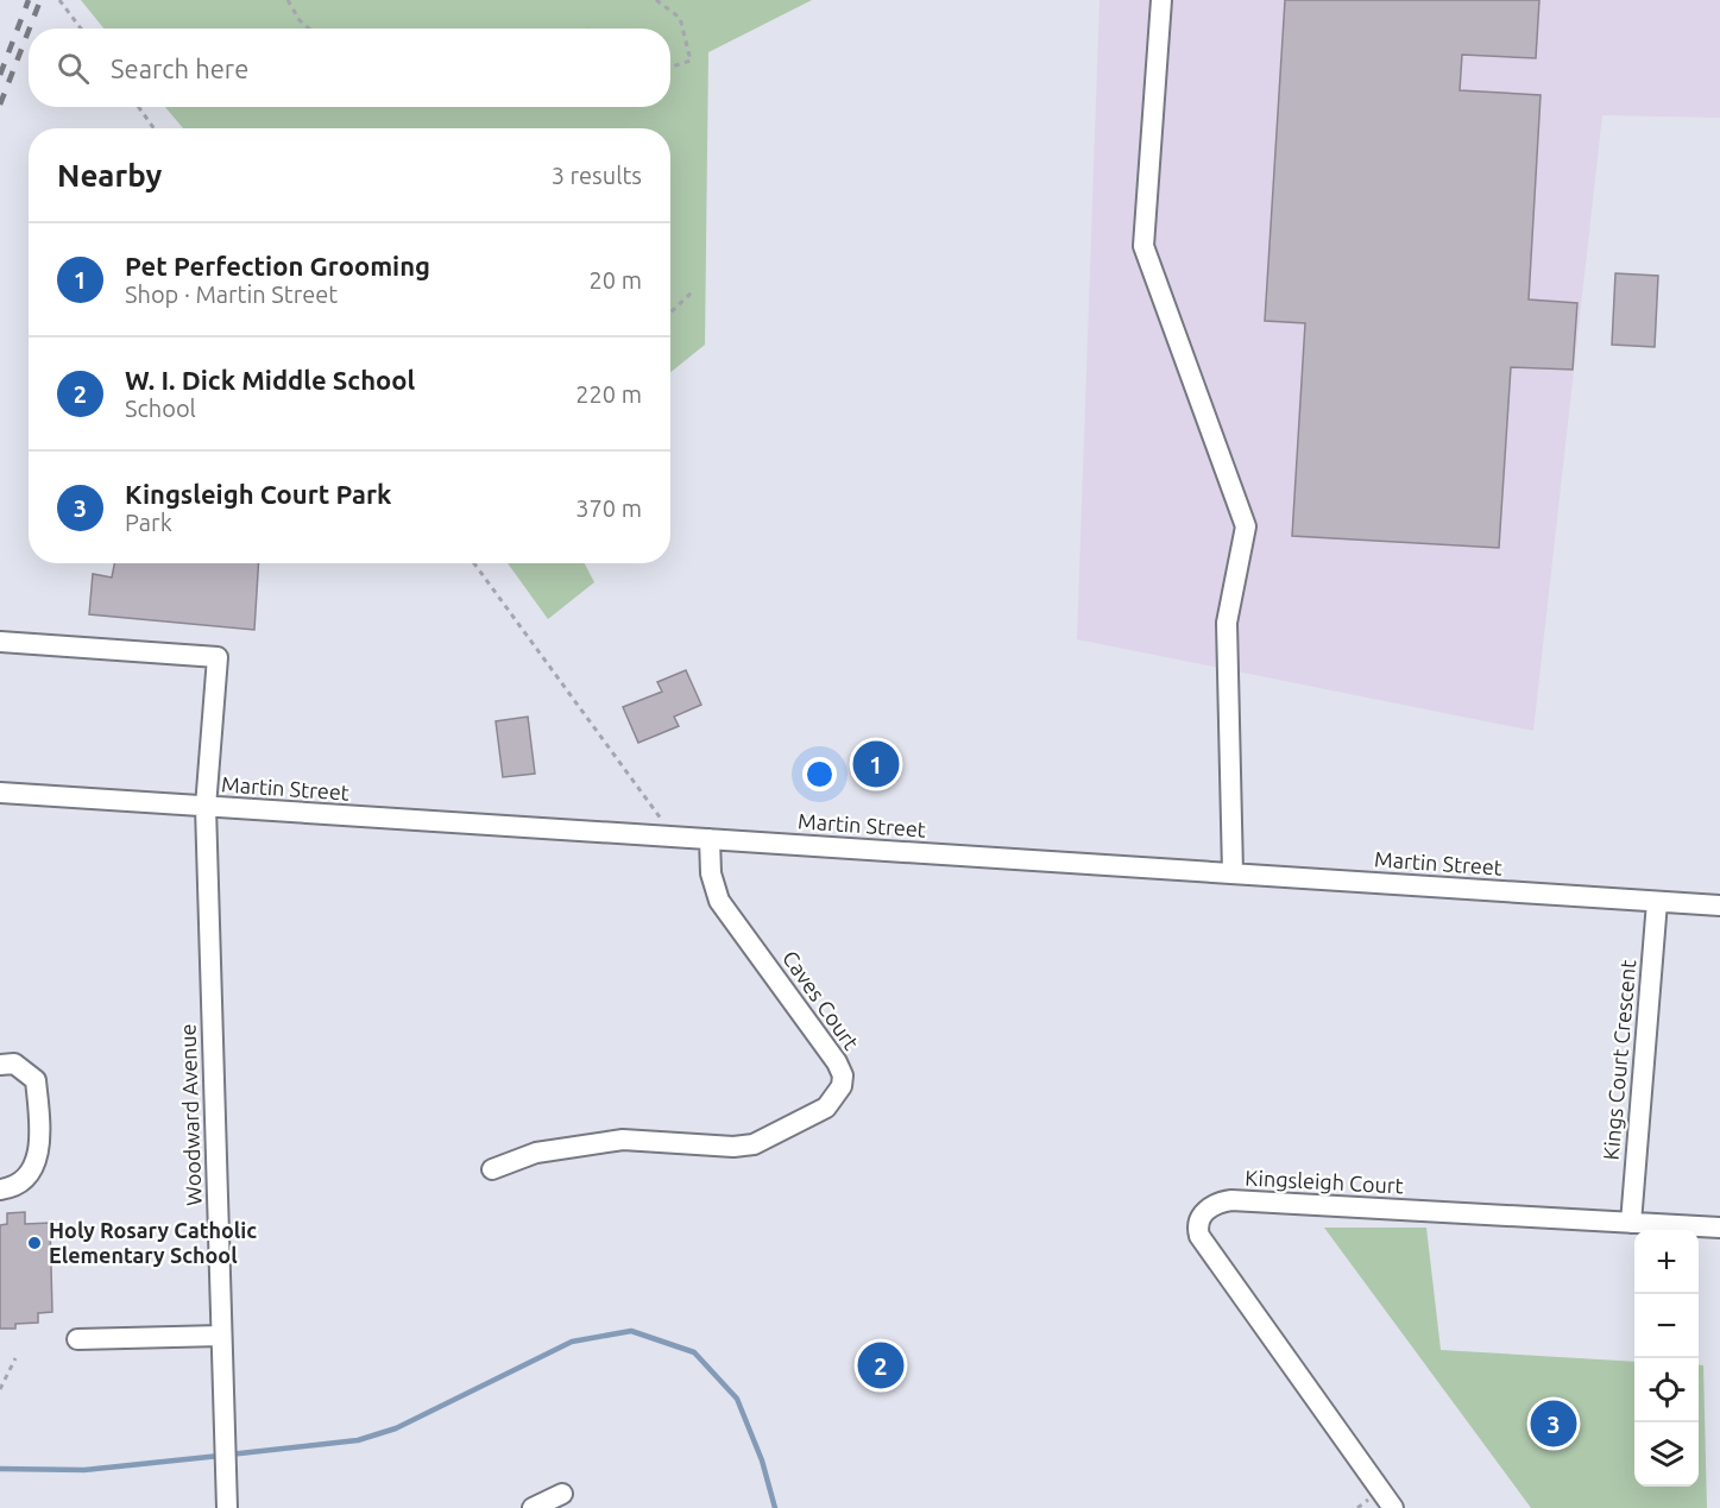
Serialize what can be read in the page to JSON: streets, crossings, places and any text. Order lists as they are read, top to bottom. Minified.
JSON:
{"streets":{"street":["Martin Street","Caves Court","Kings Court Crescent","Woodward Avenue","Kingsleigh Court"]},"crossings":[["Martin Street","Caves Court"],["Martin Street","Kings Court Crescent"],["Martin Street","Woodward Avenue"],["Kings Court Crescent","Kingsleigh Court"]],"places":["Holy Rosary Catholic Elementary School"],"page":{"search":"Search here","heading":["Nearby","3 results"],"list":[{"mark":"1","name":"Pet Perfection Grooming","note":"Shop · Martin Street","value":"20 m"},{"mark":"2","name":"W. I. Dick Middle School","note":"School","value":"220 m"},{"mark":"3","name":"Kingsleigh Court Park","note":"Park","value":"370 m"}],"pins":["1","2","3"],"map_buttons":["+","−"]}}
